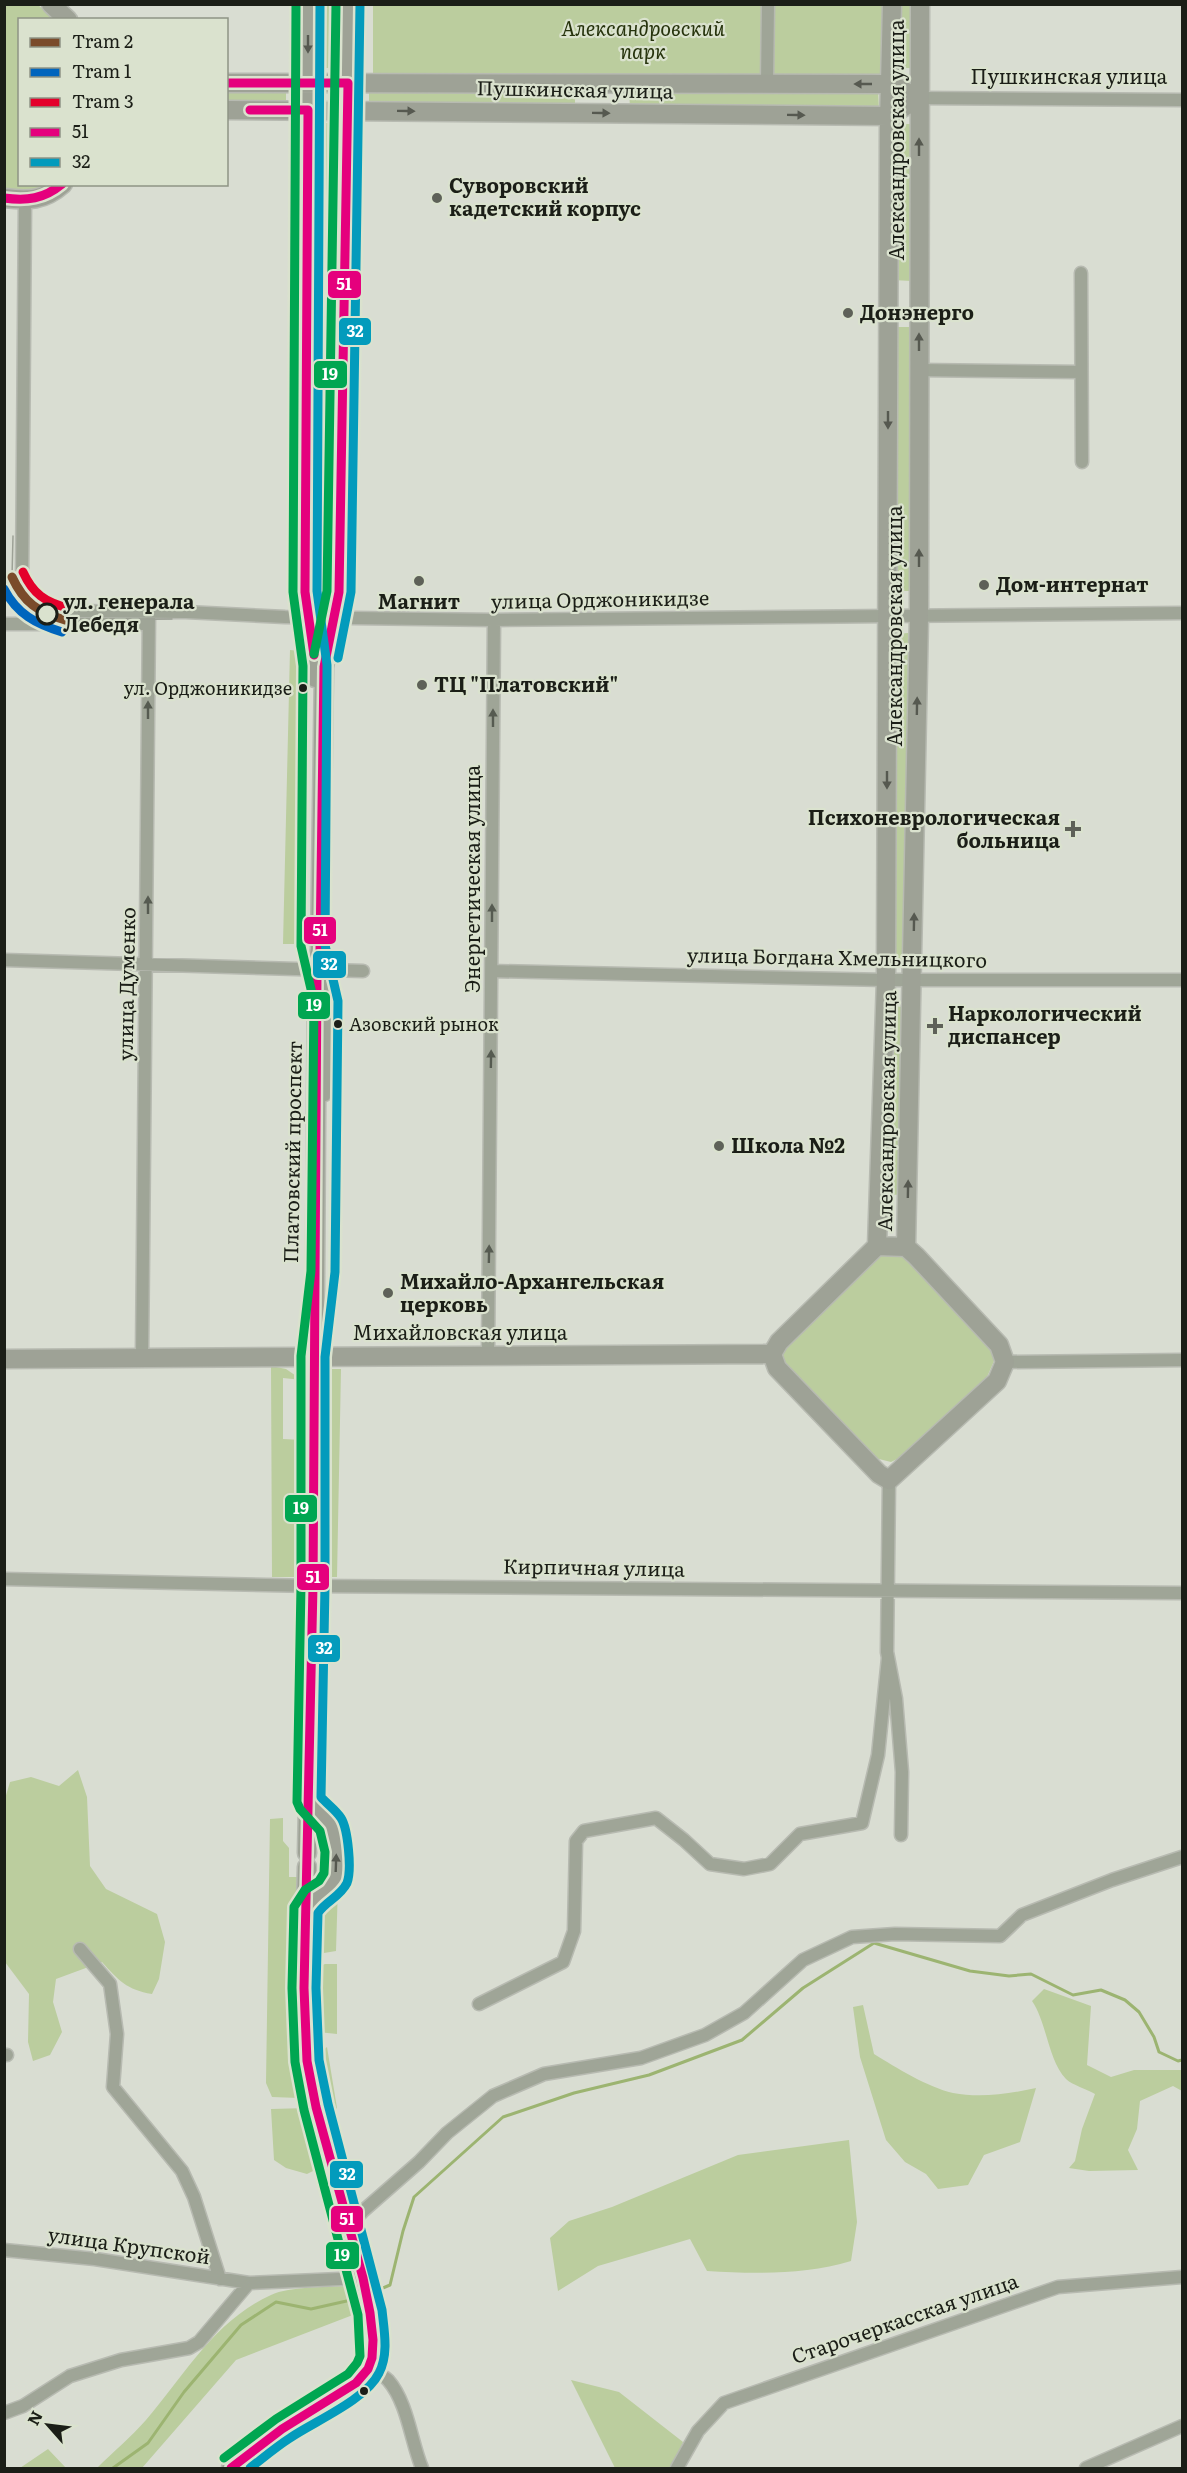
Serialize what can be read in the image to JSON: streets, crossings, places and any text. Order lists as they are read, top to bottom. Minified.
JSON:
{"streets":{"street":["Пушкинская улица","Александровская улица","улица Орджоникидзе","Энергетическая улица","улица Богдана Хмельницкого","улица Думенко","Платовский проспект","Михайловская улица","Кирпичная улица","улица Крупской","Старочеркасская улица"]},"crossings":[["Пушкинская улица","Александровская улица"],["Пушкинская улица","Платовский проспект"],["Александровская улица","улица Орджоникидзе"],["Александровская улица","улица Богдана Хмельницкого"],["улица Орджоникидзе","Энергетическая улица"],["улица Орджоникидзе","улица Думенко"],["улица Орджоникидзе","Платовский проспект"],["Энергетическая улица","улица Богдана Хмельницкого"],["Энергетическая улица","Михайловская улица"],["улица Думенко","Михайловская улица"],["Платовский проспект","Михайловская улица"],["Платовский проспект","Кирпичная улица"],["Платовский проспект","улица Крупской"]],"one_way":["Энергетическая улица","улица Думенко"],"parks":["Александровский парк"],"places":{"other":["Суворовский кадетский корпус","Донэнерго","Магнит","Дом-интернат","ул. генерала Лебедя","ТЦ \"Платовский\"","ул. Орджоникидзе","Азовский рынок","Школа №2","Михайло-Архангельская церковь"],"health":["Психоневрологическая больница","Наркологический диспансер"]},"lines":["transit line 32","transit line 19","transit line 51","tram line 3","tram line 2","tram line 1"],"legend":["Tram 2","Tram 1","Tram 3","51","32"],"north":"top left"}
